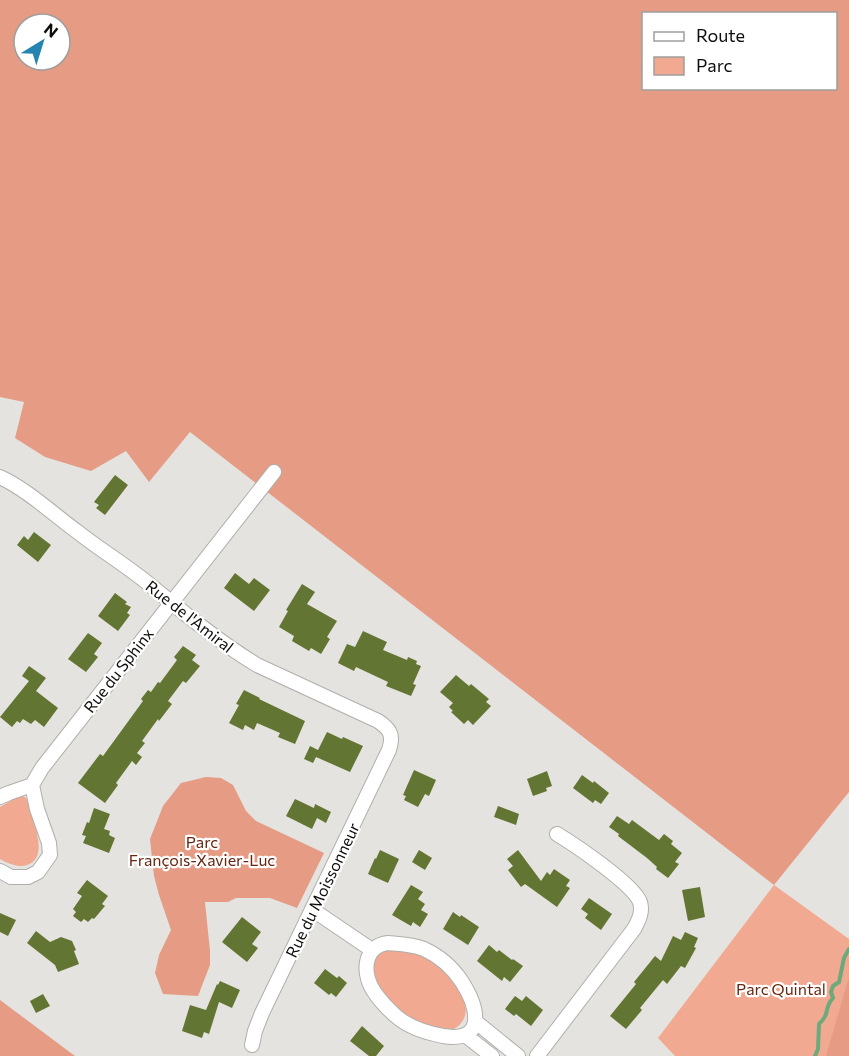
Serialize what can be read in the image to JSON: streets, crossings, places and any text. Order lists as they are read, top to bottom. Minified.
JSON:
{"streets":{"street":["Rue de l'Amiral","Rue du Sphinx","Rue du Moissonneur"]},"crossings":[["Rue de l'Amiral","Rue du Sphinx"],["Rue de l'Amiral","Rue du Moissonneur"]],"parks":["Parc François-Xavier-Luc","Parc Quintal"],"legend":["Route","Parc"],"north":"top right"}
